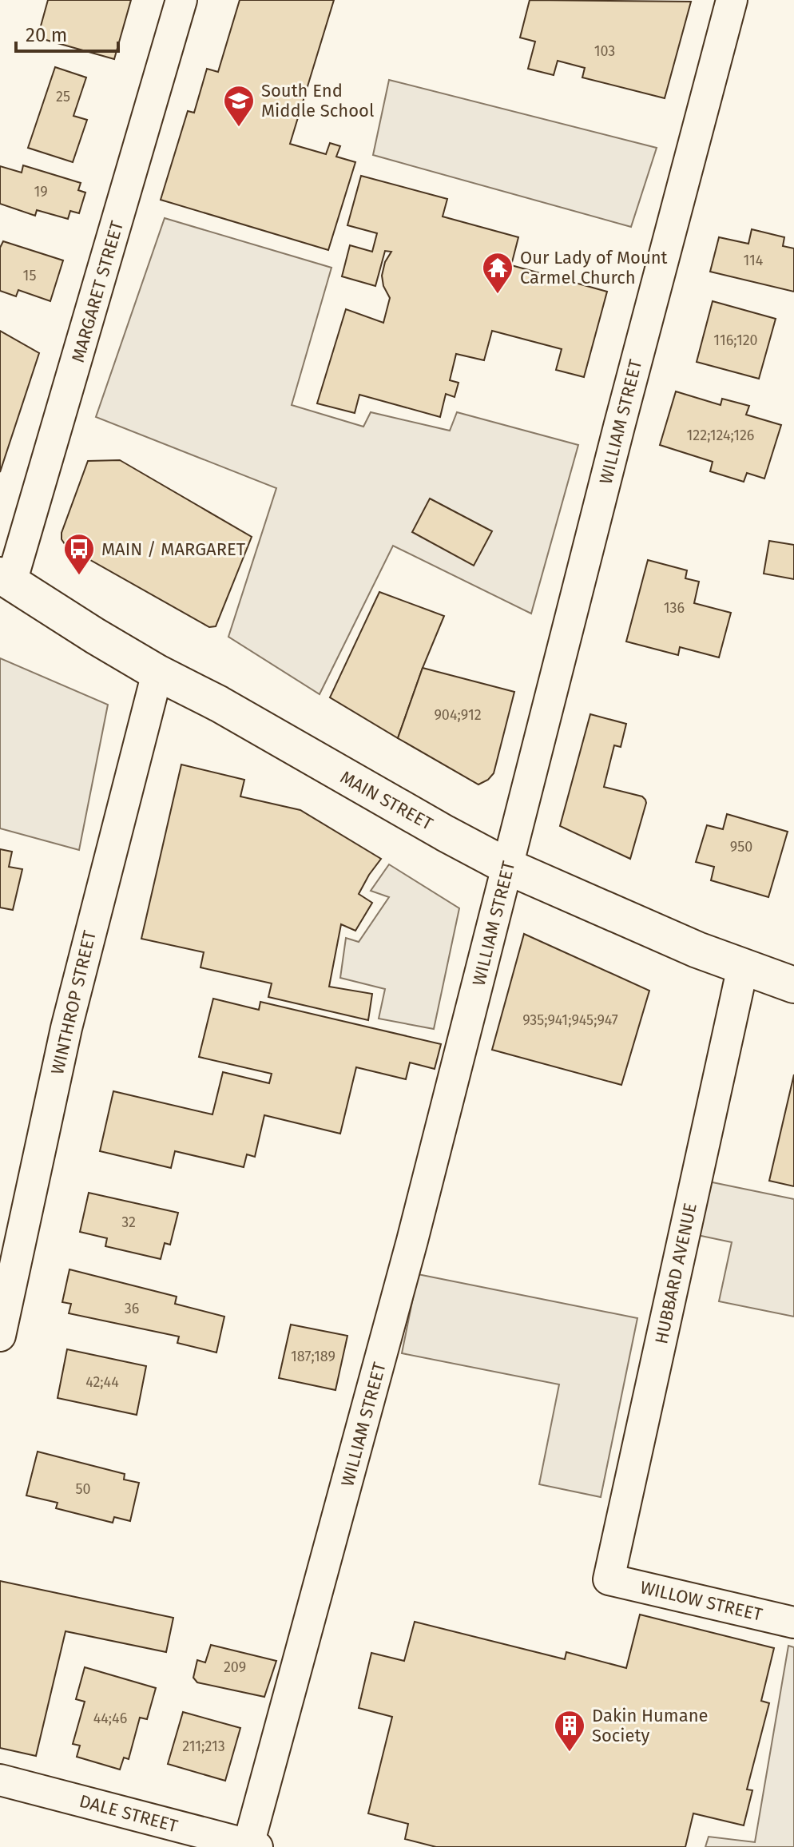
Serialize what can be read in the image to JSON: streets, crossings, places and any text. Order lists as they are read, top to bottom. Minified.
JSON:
{"streets":{"main road":["MAIN STREET"],"street":["MARGARET STREET","WILLIAM STREET","WINTHROP STREET","HUBBARD AVENUE","WILLOW STREET","DALE STREET"]},"crossings":[["MARGARET STREET","MAIN STREET"],["WILLIAM STREET","MAIN STREET"],["WILLIAM STREET","DALE STREET"],["MAIN STREET","WINTHROP STREET"],["MAIN STREET","HUBBARD AVENUE"],["HUBBARD AVENUE","WILLOW STREET"]],"places":{"school or university":["South End Middle School"],"temple":["Our Lady of Mount Carmel Church"],"bus stop":["MAIN / MARGARET"],"building":["Dakin Humane Society"]},"house_numbers":["103","25","19","114","15","116;120","122;124;126","136","904;912","950","935;941;945;947","32","36","187;189","42;44","50","209","44;46","211;213"],"scale_bar":"20 m"}
